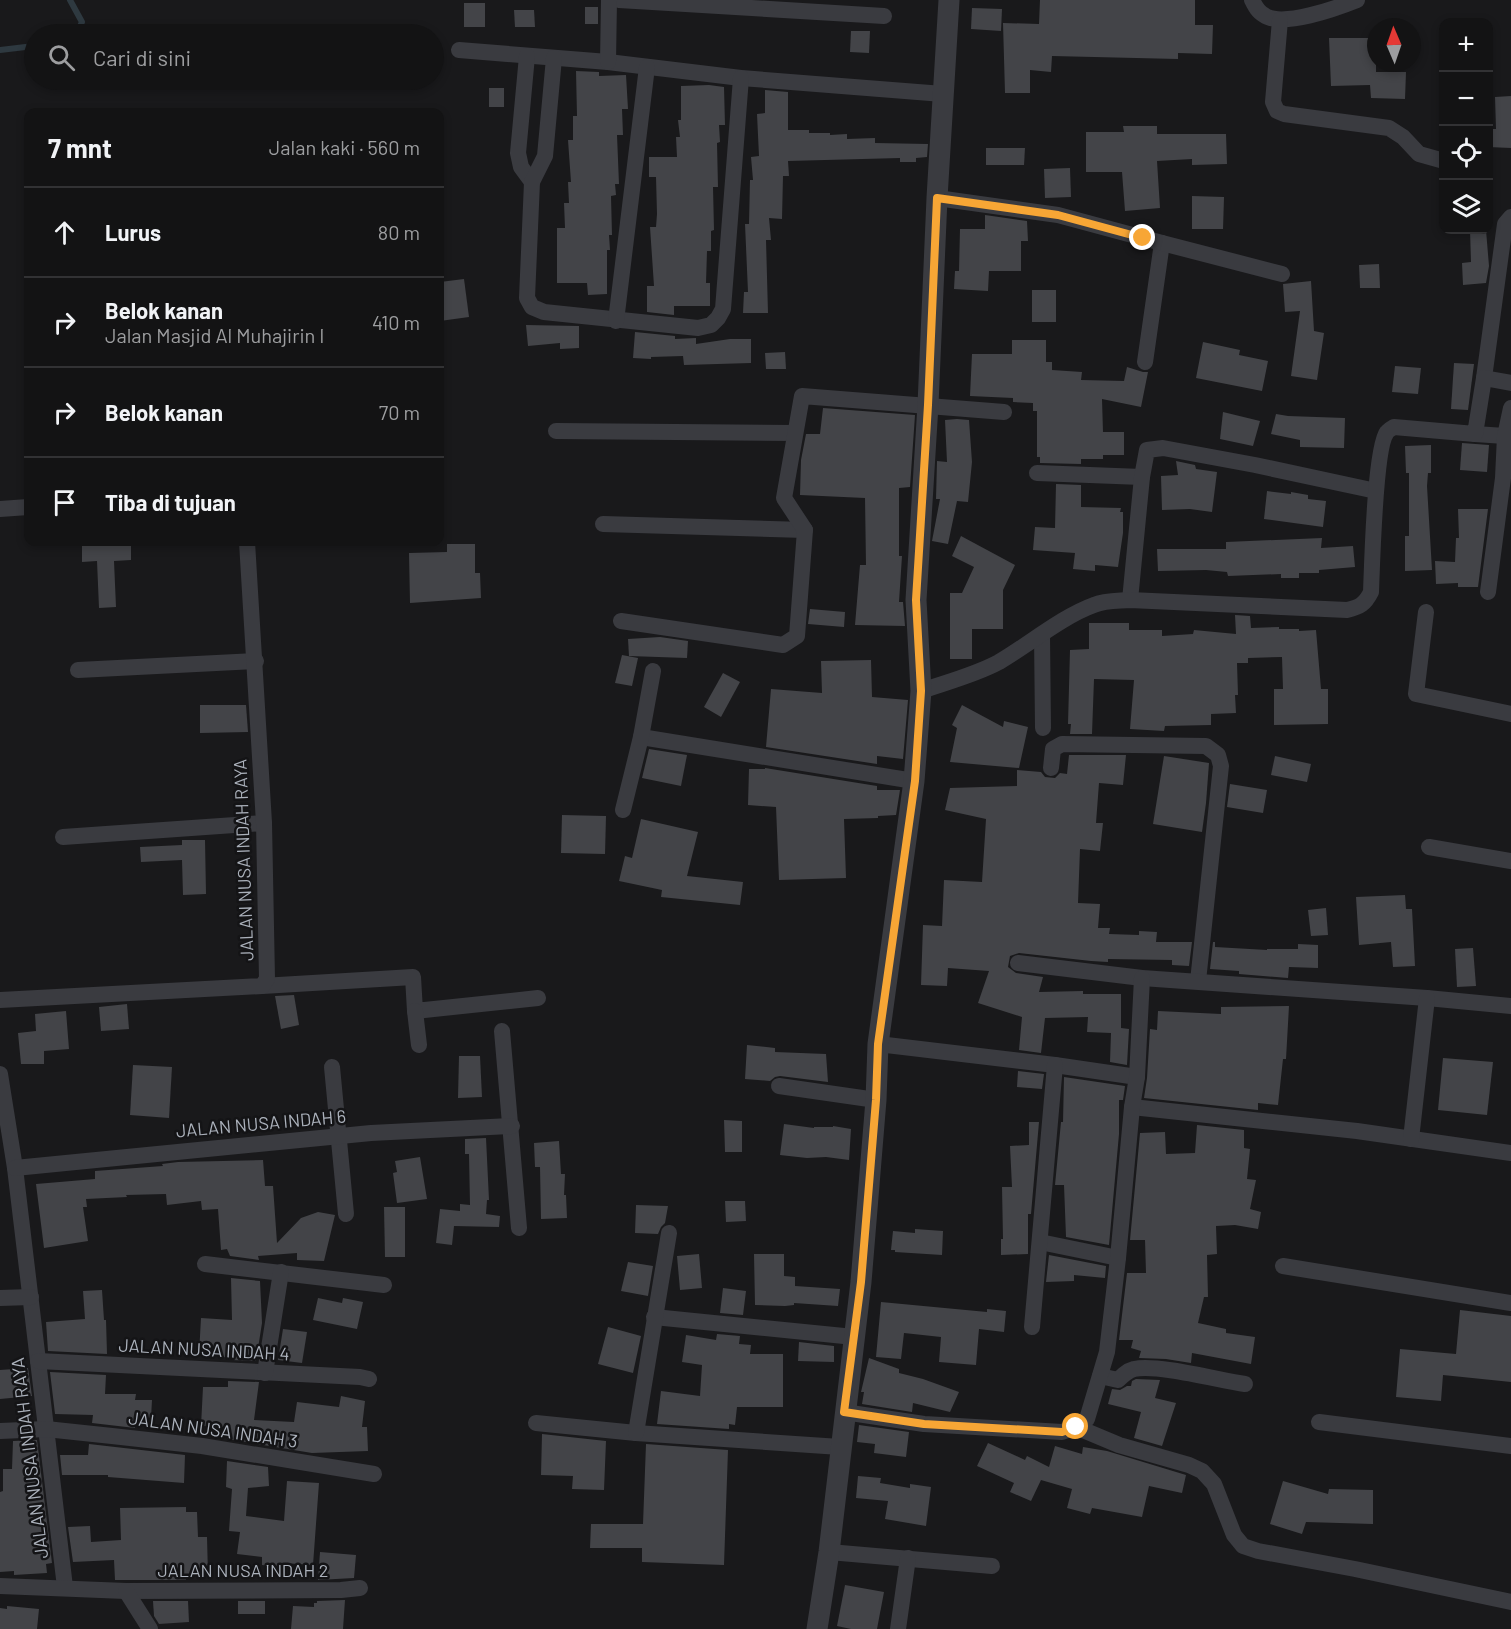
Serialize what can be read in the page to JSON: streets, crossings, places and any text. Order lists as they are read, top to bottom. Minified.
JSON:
{"streets":{"street":["JALAN NUSA INDAH RAYA","JALAN NUSA INDAH 6","JALAN NUSA INDAH 4","JALAN NUSA INDAH 3","JALAN NUSA INDAH 2"]},"crossings":[["JALAN NUSA INDAH RAYA","JALAN NUSA INDAH 6"],["JALAN NUSA INDAH RAYA","JALAN NUSA INDAH 4"],["JALAN NUSA INDAH RAYA","JALAN NUSA INDAH 3"],["JALAN NUSA INDAH RAYA","JALAN NUSA INDAH 2"]],"north":"top","page":{"map_buttons":["+","−"],"search":"Cari di sini","heading":["7 mnt","Jalan kaki · 560 m"],"list":[["Lurus","80 m"],["Belok kanan","Jalan Masjid Al Muhajirin I","410 m"],["Belok kanan","70 m"],"Tiba di tujuan"]}}
